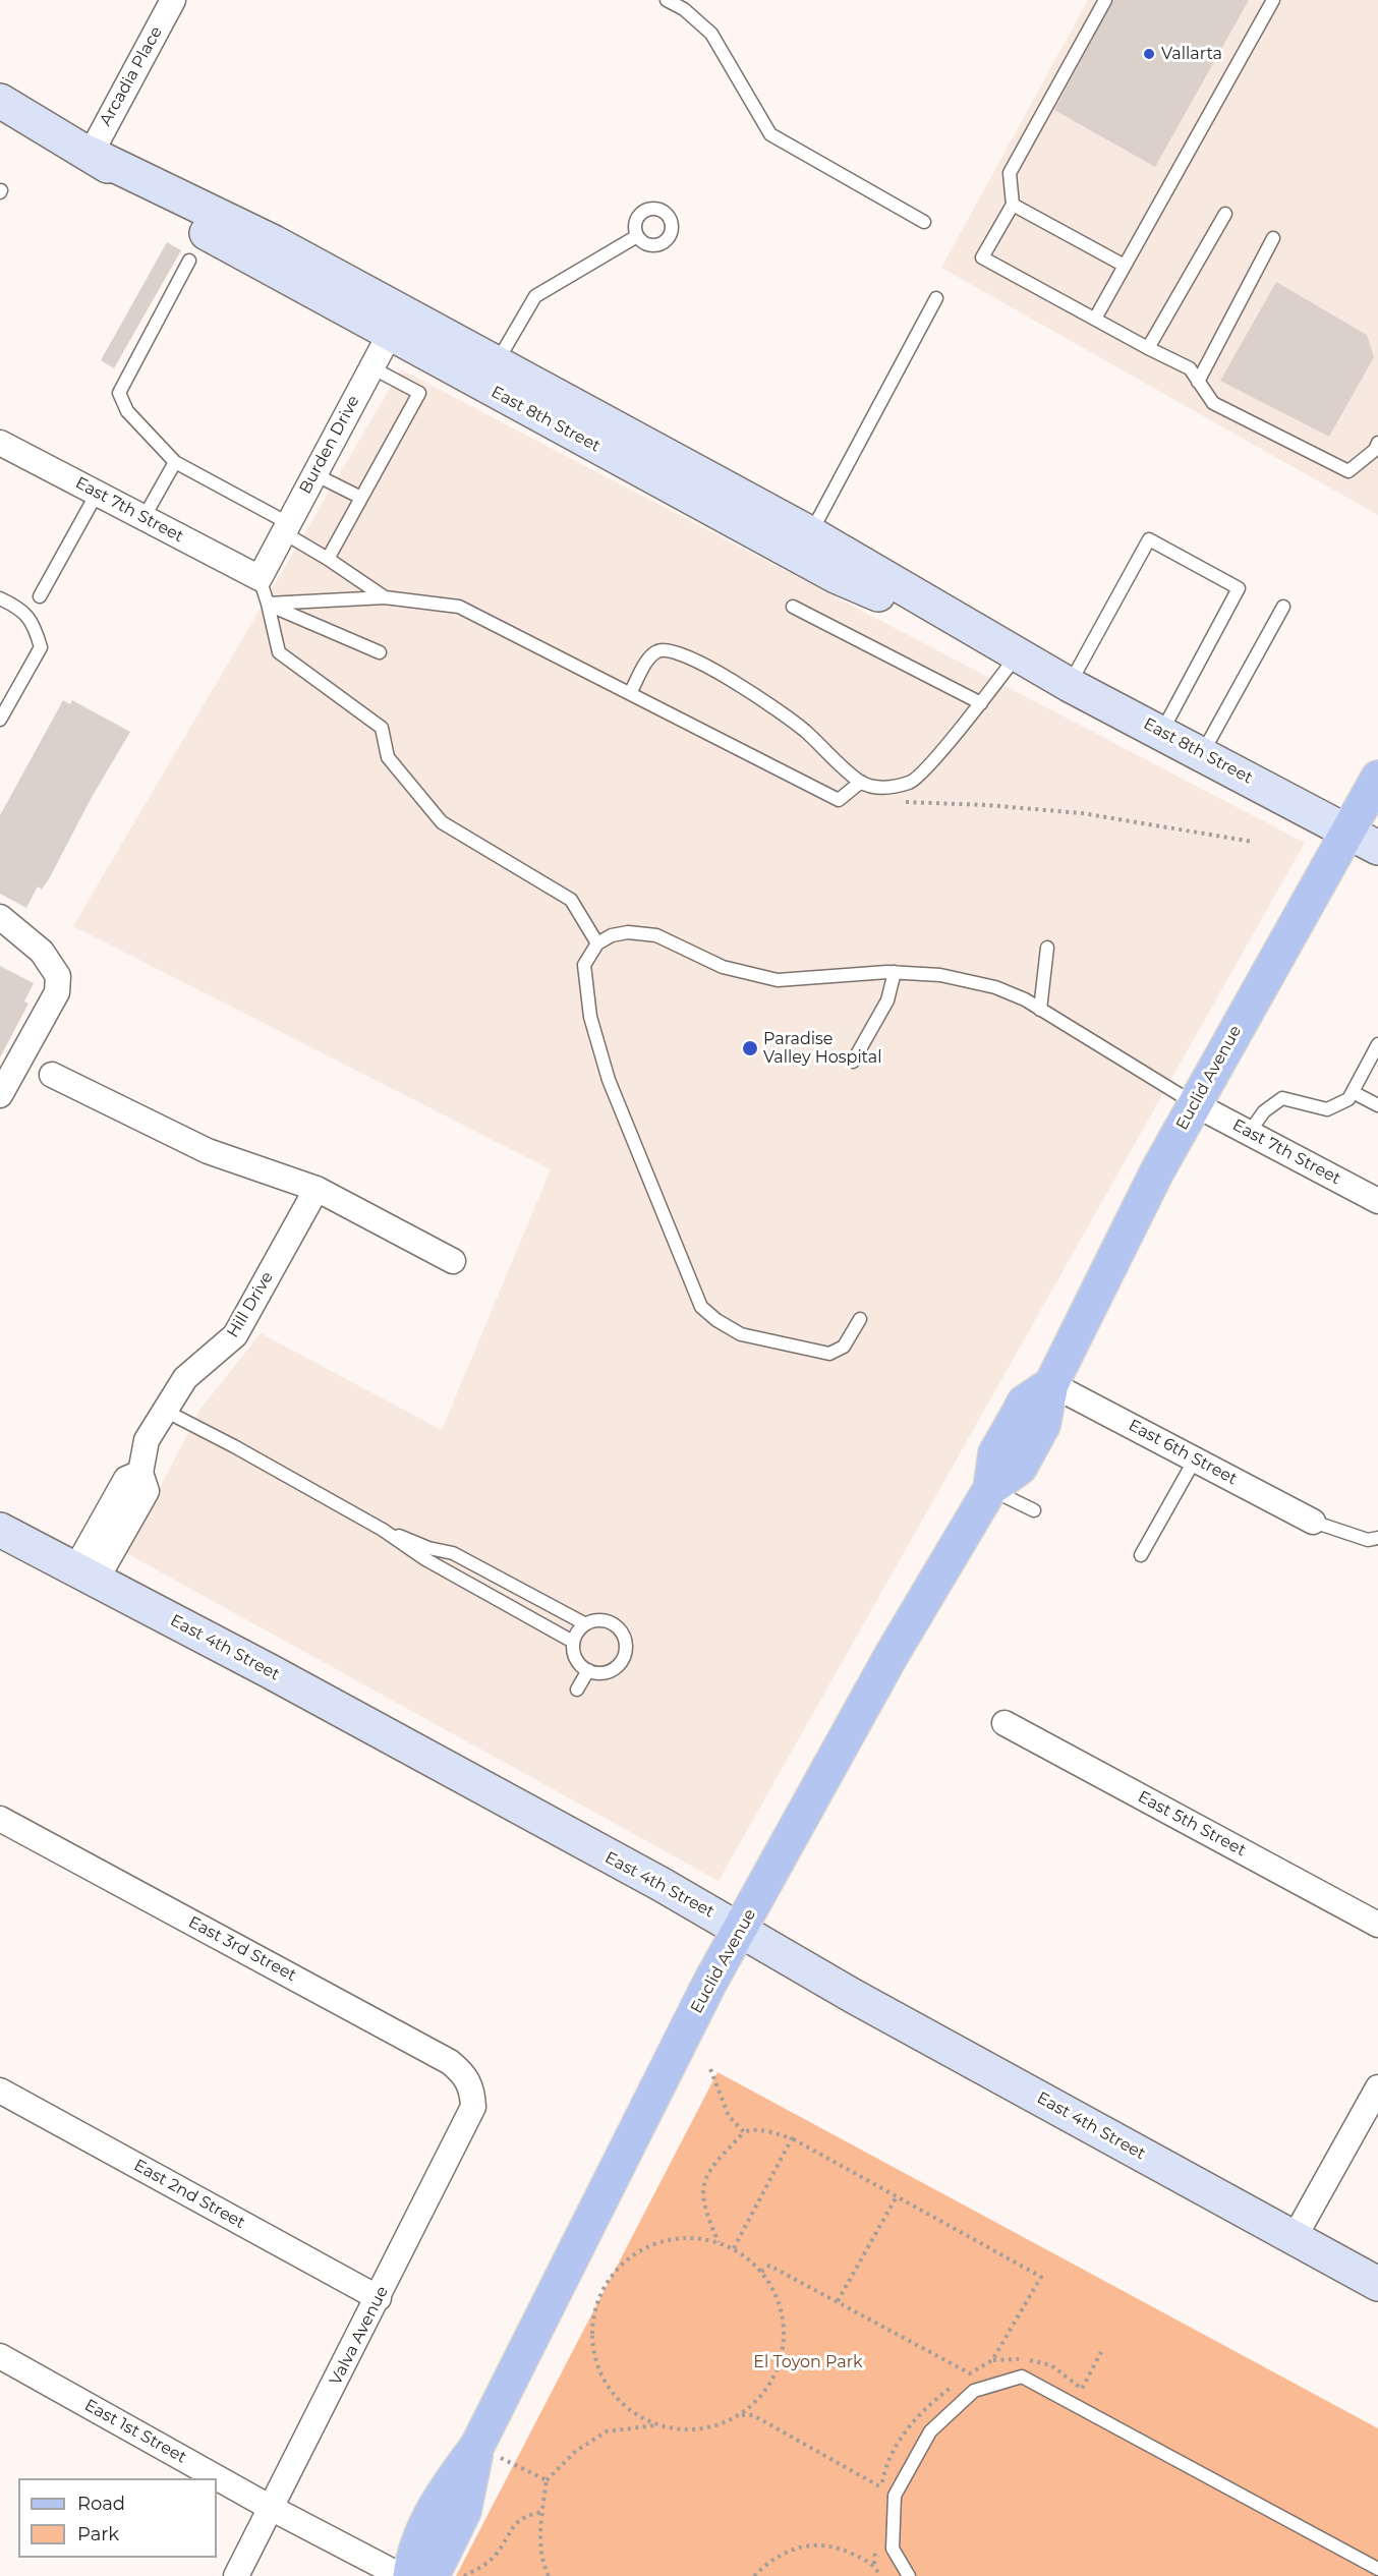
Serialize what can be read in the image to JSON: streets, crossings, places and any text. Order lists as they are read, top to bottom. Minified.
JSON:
{"streets":{"main road":["East 8th Street","Euclid Avenue","East 4th Street"],"street":["Arcadia Place","Burden Drive","East 7th Street","Hill Drive","East 6th Street","East 5th Street","East 3rd Street","East 2nd Street","Valva Avenue","East 1st Street"]},"crossings":[["Arcadia Place","East 8th Street"],["East 8th Street","Burden Drive"],["East 8th Street","Euclid Avenue"],["Burden Drive","East 7th Street"],["East 7th Street","Euclid Avenue"],["Euclid Avenue","East 6th Street"],["Euclid Avenue","East 4th Street"],["Hill Drive","East 4th Street"],["East 3rd Street","Valva Avenue"],["East 2nd Street","Valva Avenue"],["Valva Avenue","East 1st Street"]],"parks":["El Toyon Park"],"places":["Vallarta","Paradise Valley Hospital"],"legend":["Road","Park"]}
